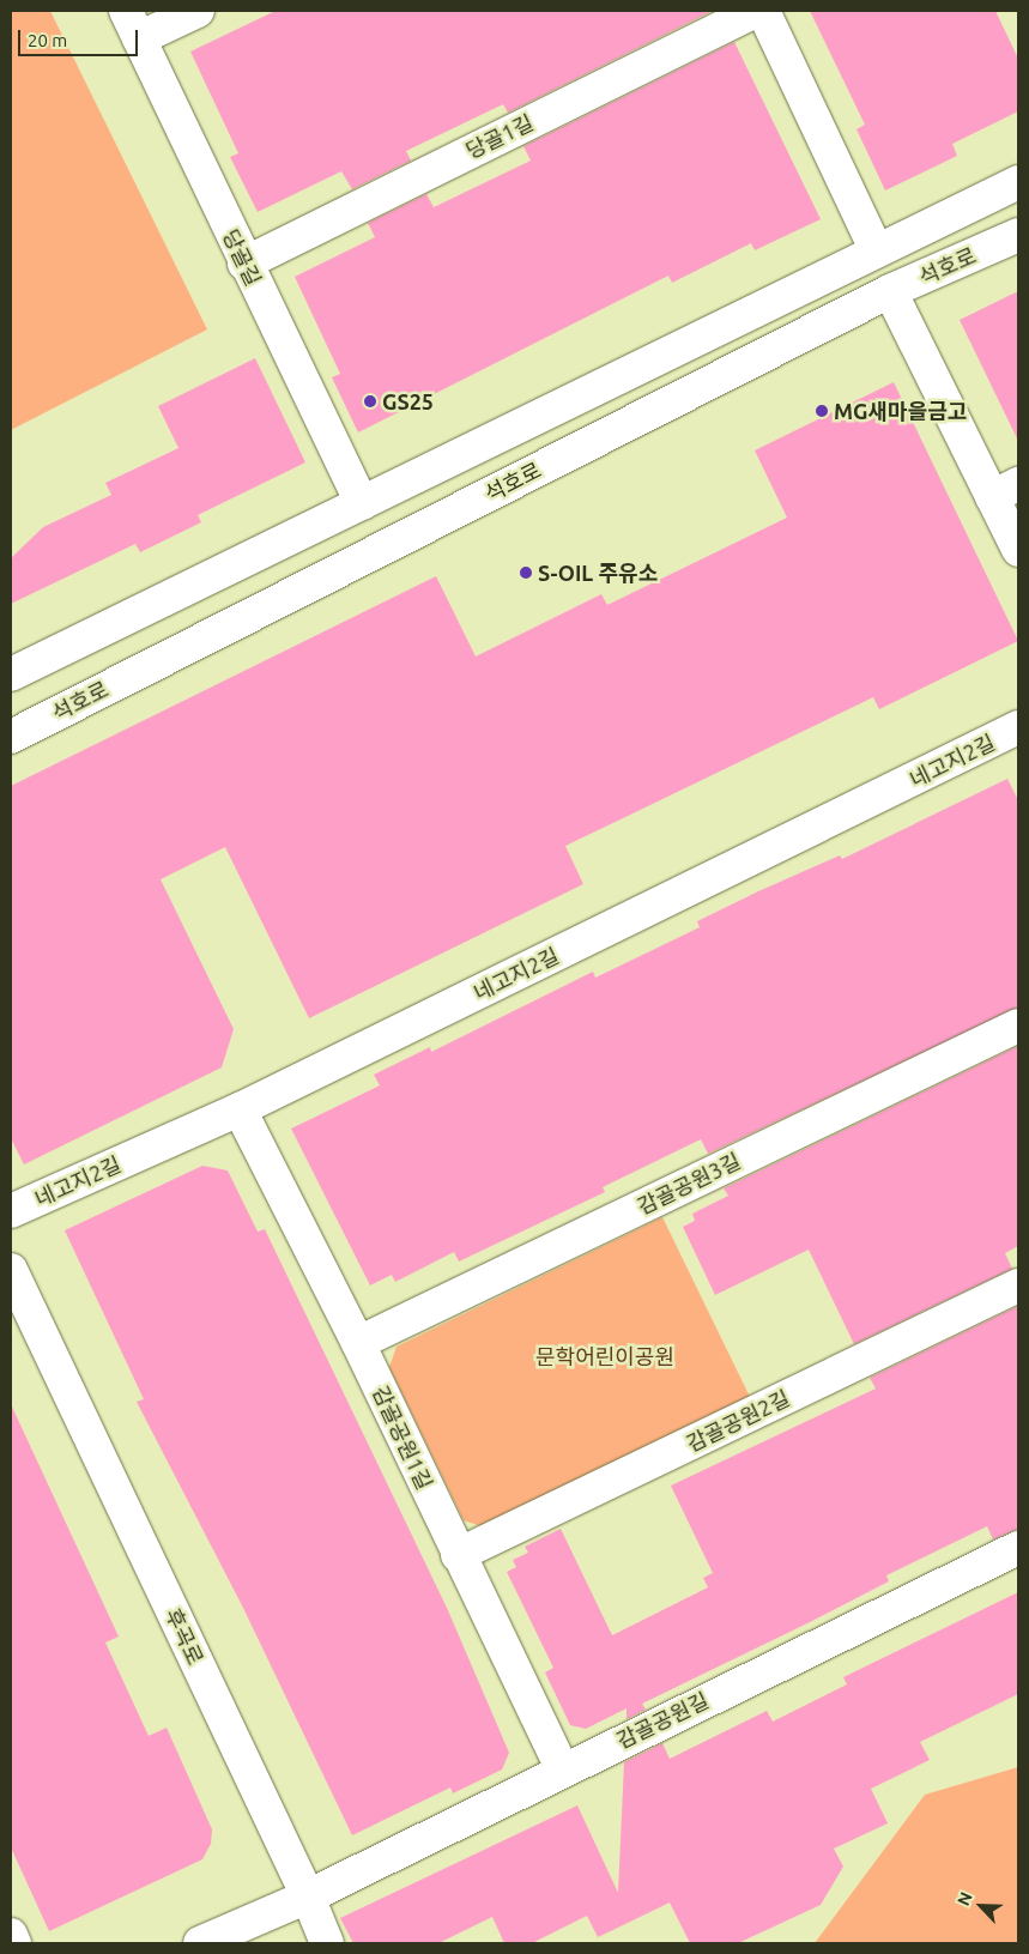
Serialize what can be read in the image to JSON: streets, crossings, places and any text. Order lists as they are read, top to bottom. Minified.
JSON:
{"streets":{"street":["당골1길","당골길","석호로","네고지2길","감골공원3길","감골공원2길","감골공원1길","후곡로","감골공원길"]},"crossings":[["당골1길","당골길"],["네고지2길","감골공원1길"],["감골공원3길","감골공원1길"],["감골공원2길","감골공원1길"],["감골공원1길","감골공원길"],["후곡로","감골공원길"]],"parks":["문학어린이공원"],"places":["GS25","MG새마을금고","S-OIL 주유소"],"scale_bar":"20 m","north":"top left"}
